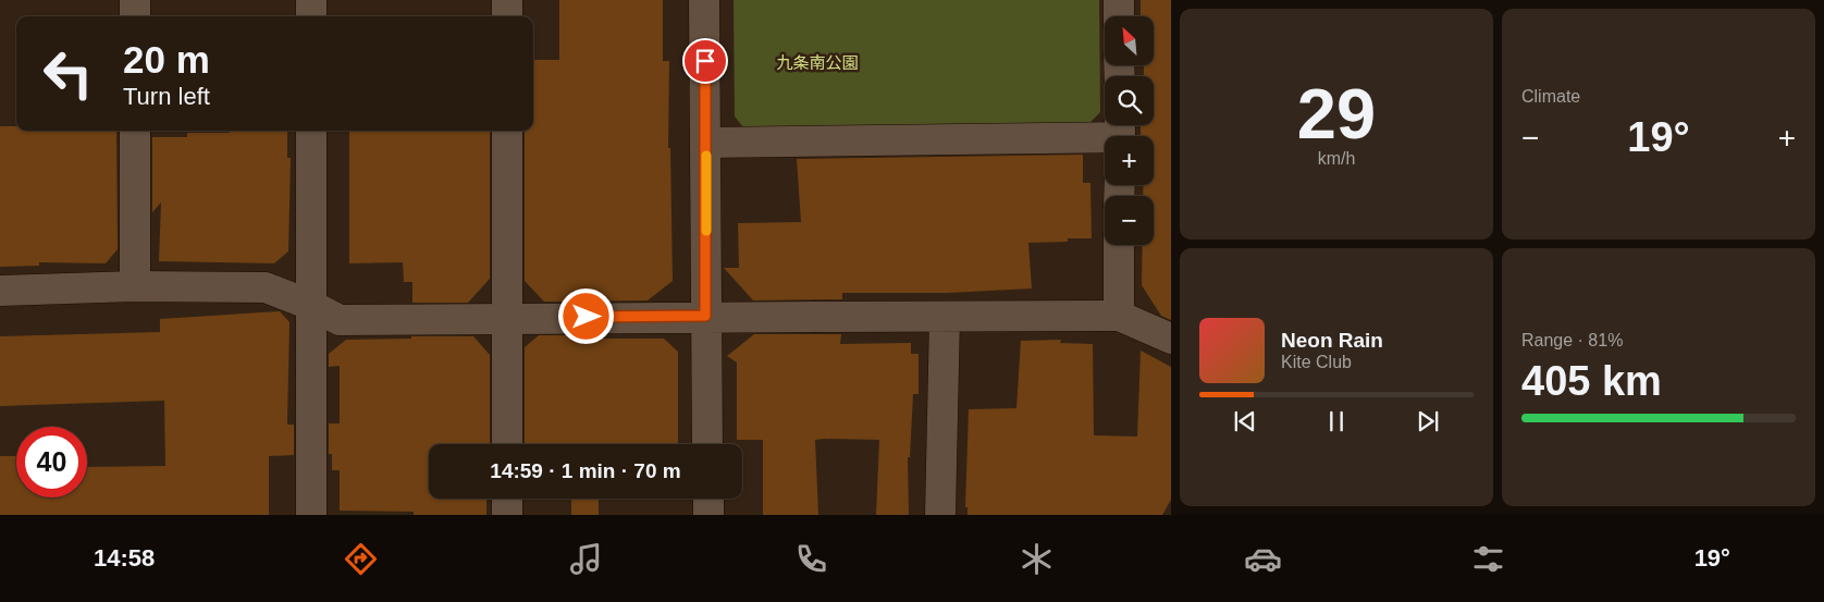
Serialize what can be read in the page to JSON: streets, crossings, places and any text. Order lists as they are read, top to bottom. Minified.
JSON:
{"parks":["九条南公園"],"north":"top left","page":{"tile":[["29","km/h"],"Climate",["Range · 81%","405 km"]],"map_buttons":["+","−"],"turn":["20 m","Turn left"],"heat":["−","19°","+"],"song":["Neon Rain","Kite Club"],"limit":"40","trip":"14:59 · 1 min · 70 m","tabs":["14:58","19°"]}}
